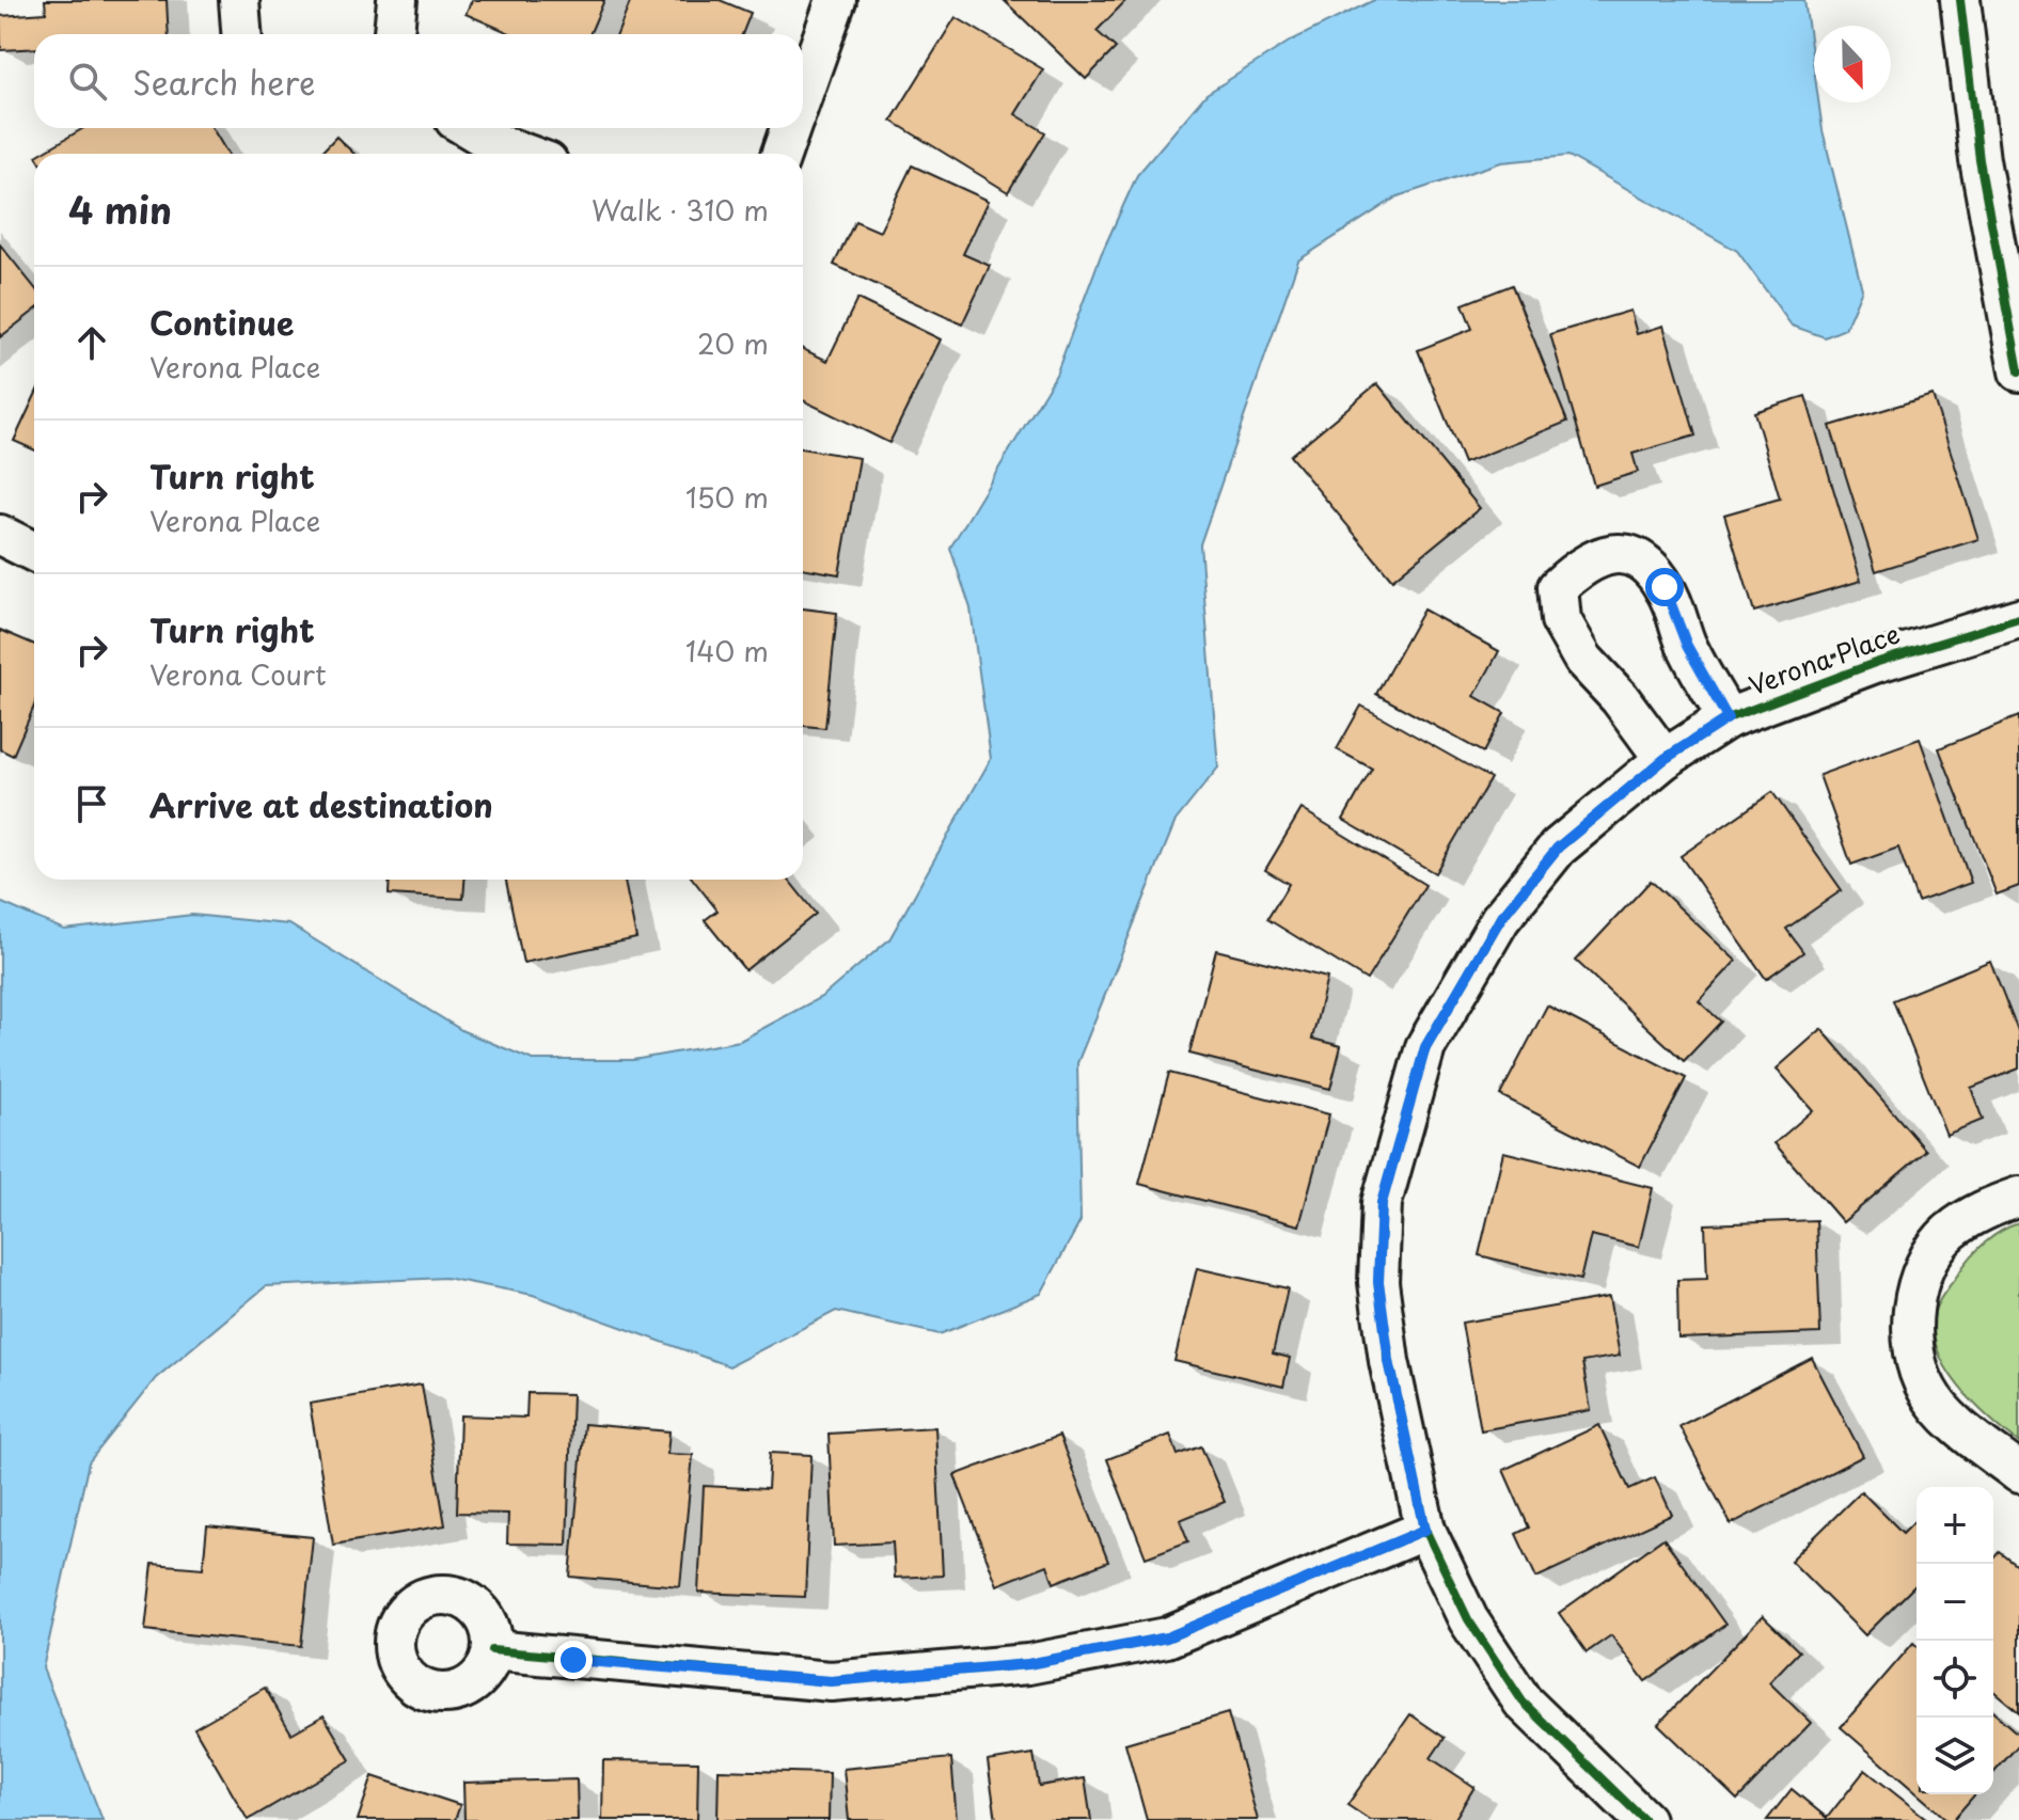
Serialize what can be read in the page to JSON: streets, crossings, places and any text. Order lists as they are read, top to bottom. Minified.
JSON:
{"streets":{"street":["Verona Place"]},"north":"bottom","page":{"search":"Search here","heading":["4 min","Walk · 310 m"],"list":[["Continue","Verona Place","20 m"],["Turn right","Verona Place","150 m"],["Turn right","Verona Court","140 m"],"Arrive at destination"],"map_buttons":["+","−"]}}
